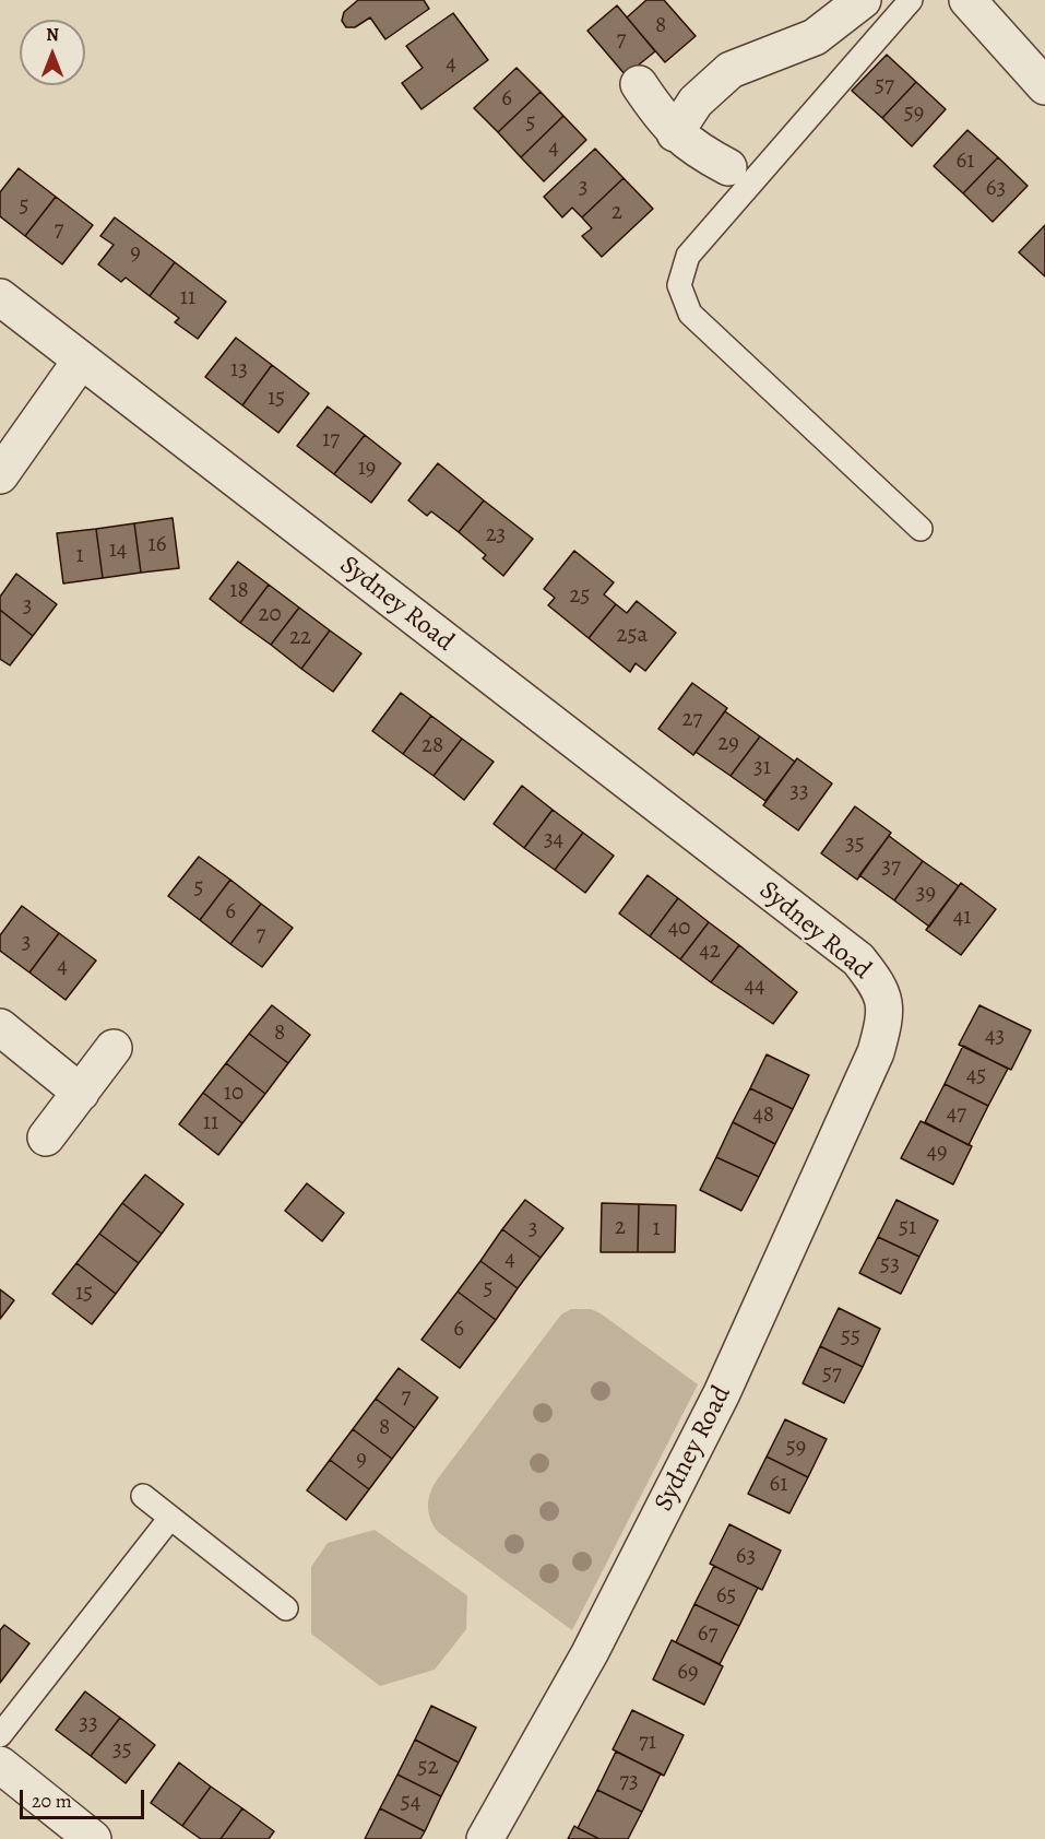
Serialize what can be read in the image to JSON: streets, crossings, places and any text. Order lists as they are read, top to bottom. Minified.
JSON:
{"streets":{"street":["Sydney Road"]},"house_numbers":["8","7","4","57","6","59","5","4","61","3","63","5","2","7","9","11","13","15","17","19","23","16","14","1","18","25","3","20","25a","22","27","29","28","31","33","34","35","37","5","39","6","41","40","7","3","42","4","44","8","43","45","10","47","48","11","49","2","51","3","1","4","53","5","15","6","55","57","7","8","59","9","61","63","65","67","69","33","71","35","52","73","54"],"scale_bar":"20 m","north":"top"}
